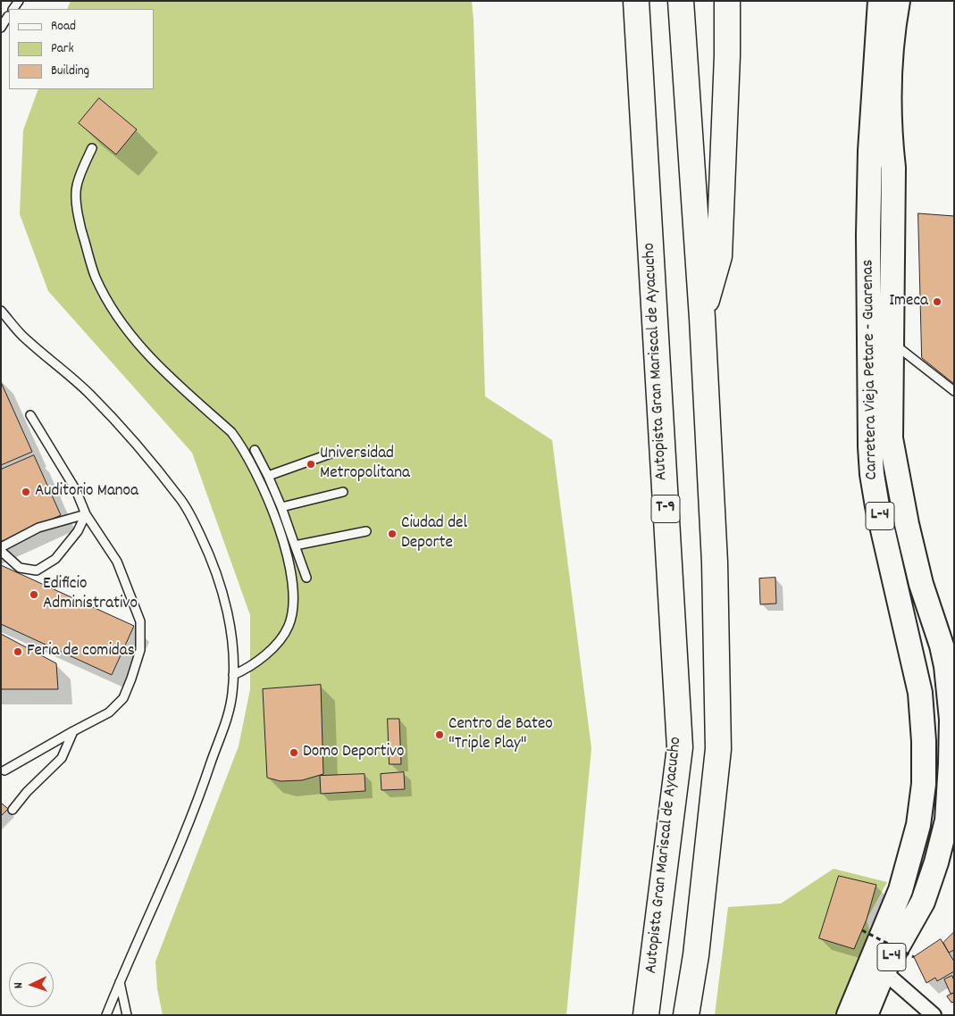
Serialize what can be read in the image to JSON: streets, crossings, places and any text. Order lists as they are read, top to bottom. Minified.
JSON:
{"streets":{"highway":["Autopista Gran Mariscal de Ayacucho","T-9"],"main road":["Carretera Vieja Petare - Guarenas","L-4"]},"crossings":[["Carretera Vieja Petare - Guarenas","L-4"]],"places":["Imeca","Universidad Metropolitana","Auditorio Manoa","Ciudad del Deporte","Edificio Administrativo","Feria de comidas","Centro de Bateo \"Triple Play\"","Domo Deportivo"],"legend":["Road","Park","Building"],"north":"left"}
